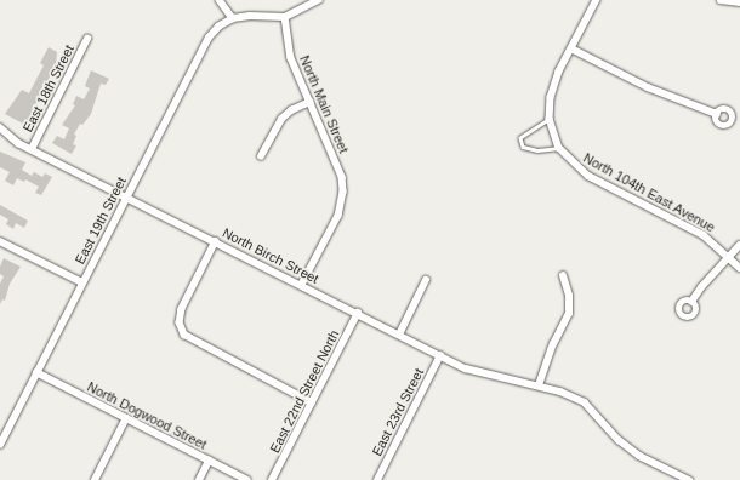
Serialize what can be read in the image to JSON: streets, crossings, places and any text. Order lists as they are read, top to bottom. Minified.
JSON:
{"streets":{"street":["East 18th Street","North Main Street","North 104th East Avenue","East 19th Street","North Birch Street","East 22nd Street North","East 23rd Street","North Dogwood Street"]},"crossings":[["East 18th Street","North Birch Street"],["North Main Street","North Birch Street"],["East 19th Street","North Birch Street"],["East 19th Street","North Dogwood Street"],["North Birch Street","East 22nd Street North"],["North Birch Street","East 23rd Street"]]}
